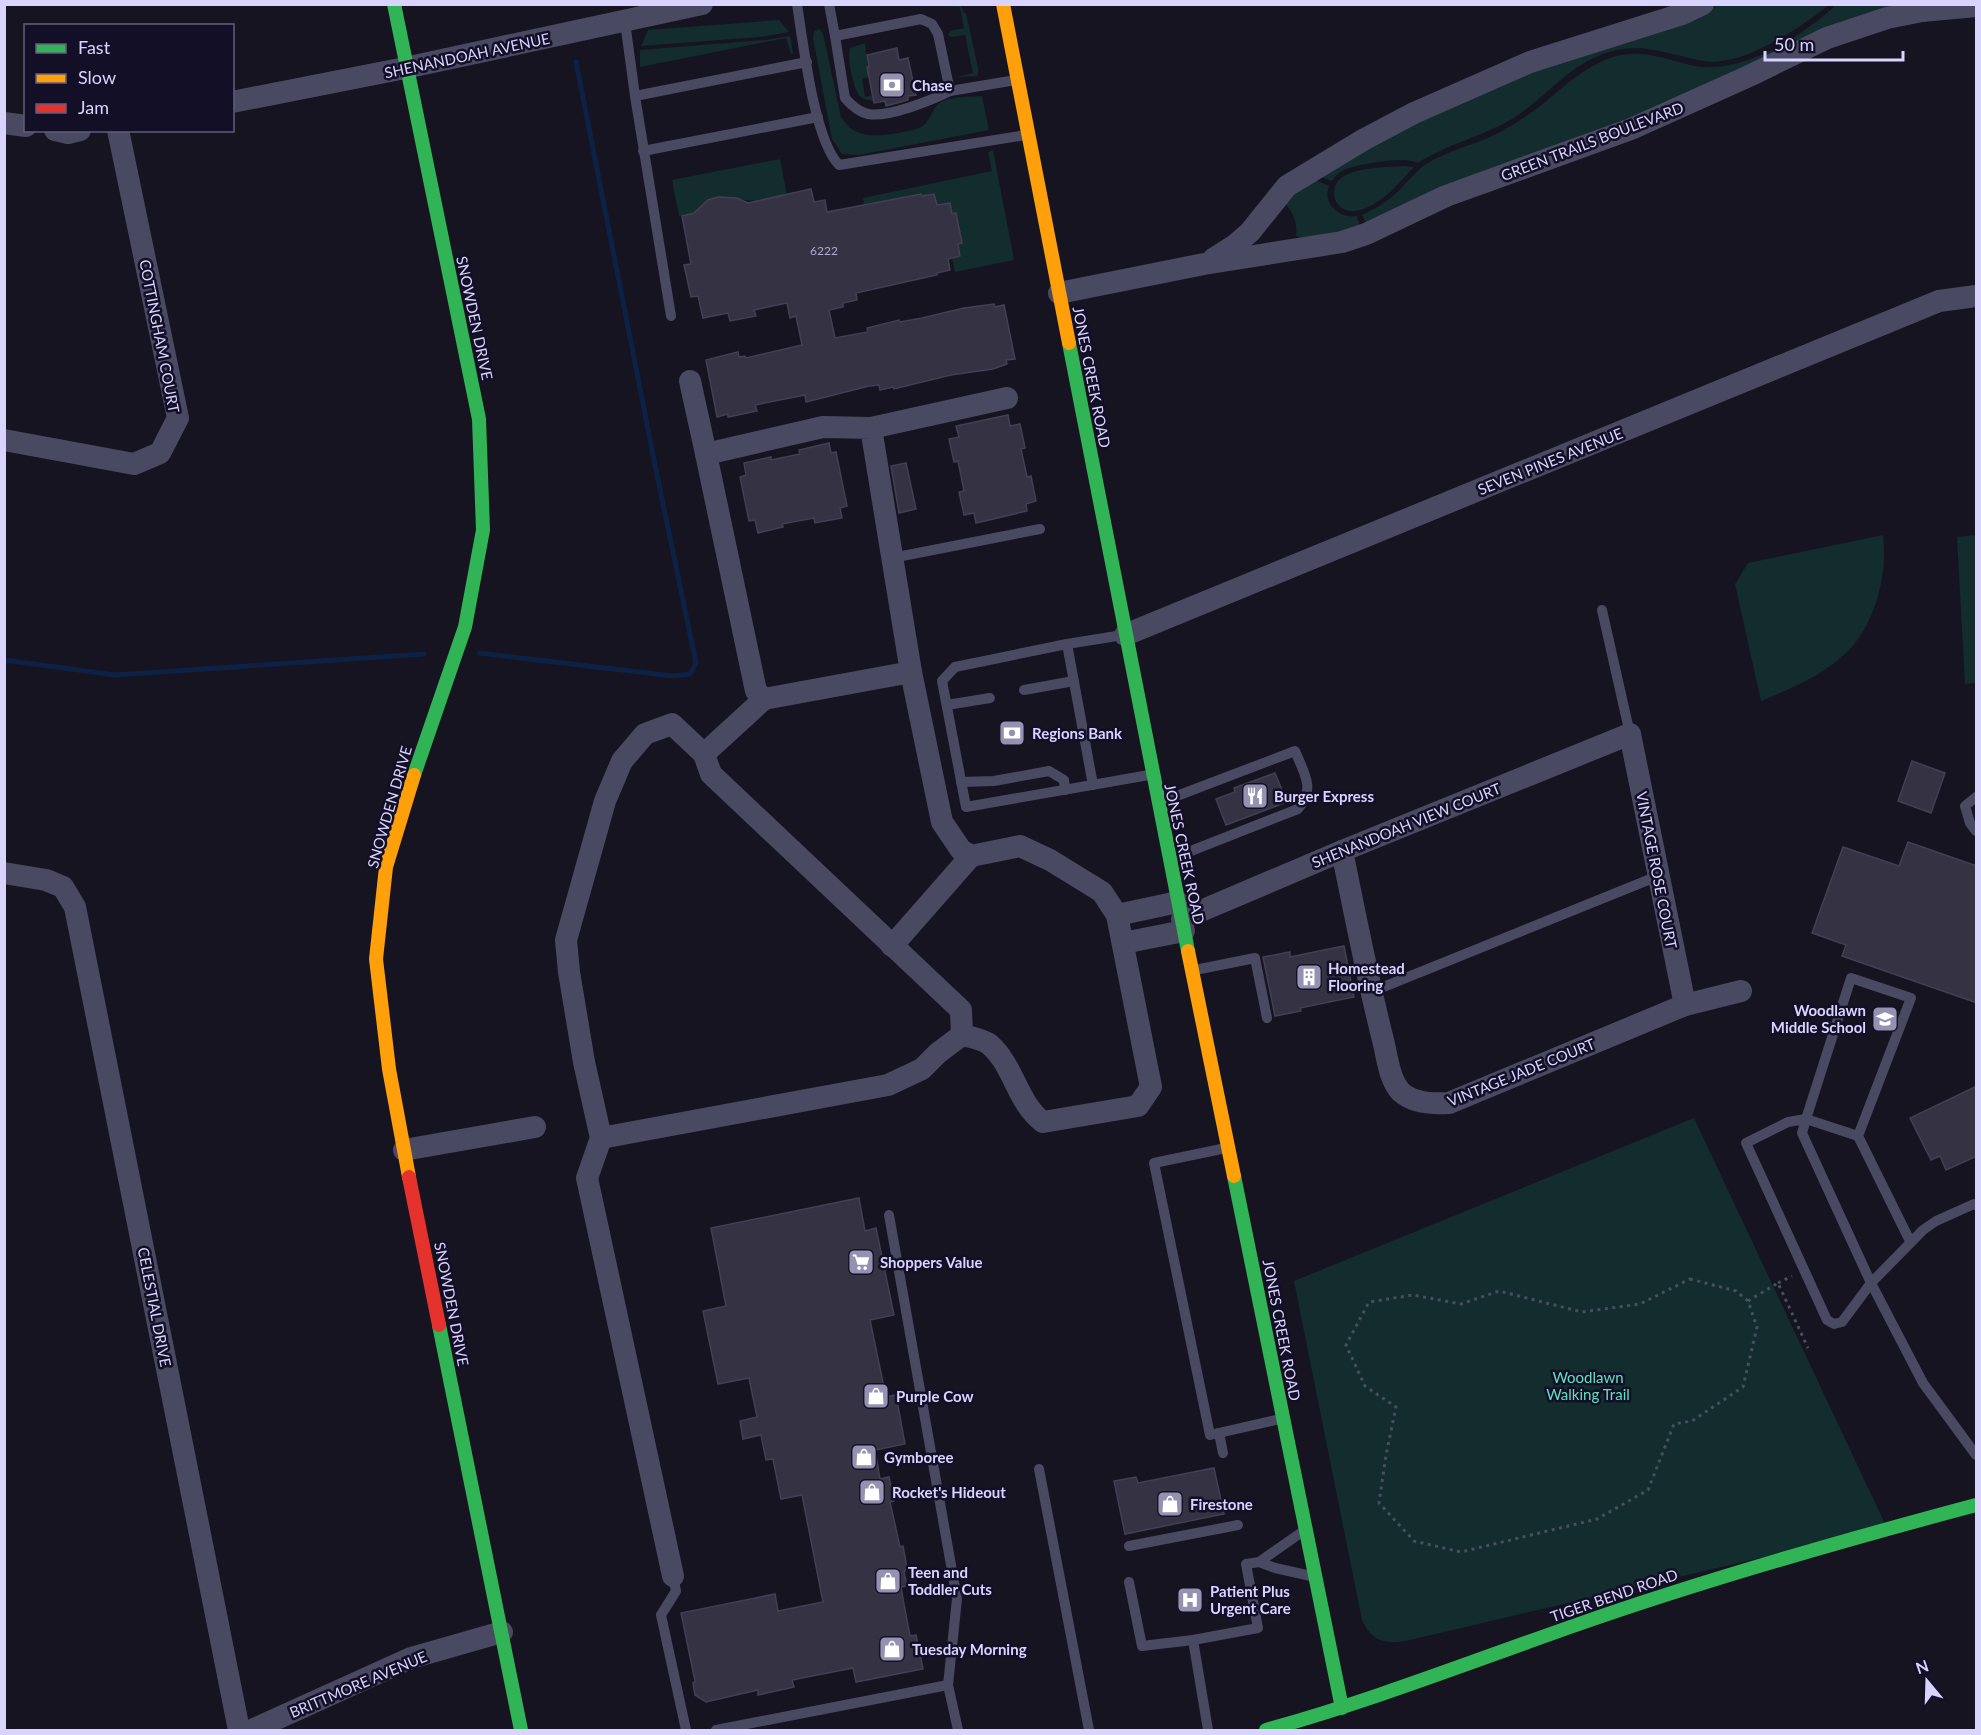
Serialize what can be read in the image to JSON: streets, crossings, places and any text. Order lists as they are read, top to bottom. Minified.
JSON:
{"streets":{"main road":["SNOWDEN DRIVE","JONES CREEK ROAD","TIGER BEND ROAD"],"street":["SHENANDOAH AVENUE","GREEN TRAILS BOULEVARD","COTTINGHAM COURT","SEVEN PINES AVENUE","SHENANDOAH VIEW COURT","VINTAGE ROSE COURT","VINTAGE JADE COURT","CELESTIAL DRIVE","BRITTMORE AVENUE"]},"crossings":[["SHENANDOAH AVENUE","SNOWDEN DRIVE"],["GREEN TRAILS BOULEVARD","JONES CREEK ROAD"],["SNOWDEN DRIVE","BRITTMORE AVENUE"],["JONES CREEK ROAD","SEVEN PINES AVENUE"],["JONES CREEK ROAD","SHENANDOAH VIEW COURT"],["JONES CREEK ROAD","TIGER BEND ROAD"],["SHENANDOAH VIEW COURT","VINTAGE ROSE COURT"],["SHENANDOAH VIEW COURT","VINTAGE JADE COURT"],["VINTAGE ROSE COURT","VINTAGE JADE COURT"]],"parks":["Woodlawn Walking Trail"],"places":{"bank":["Chase","Regions Bank"],"restaurant":["Burger Express"],"building":["Homestead Flooring"],"school or university":["Woodlawn Middle School"],"supermarket":["Shoppers Value"],"shop":["Purple Cow","Gymboree","Rocket's Hideout","Firestone","Teen and Toddler Cuts","Tuesday Morning"],"hospital":["Patient Plus Urgent Care"]},"house_numbers":["6222"],"legend":["Fast","Slow","Jam"],"scale_bar":"50 m","north":"top"}
